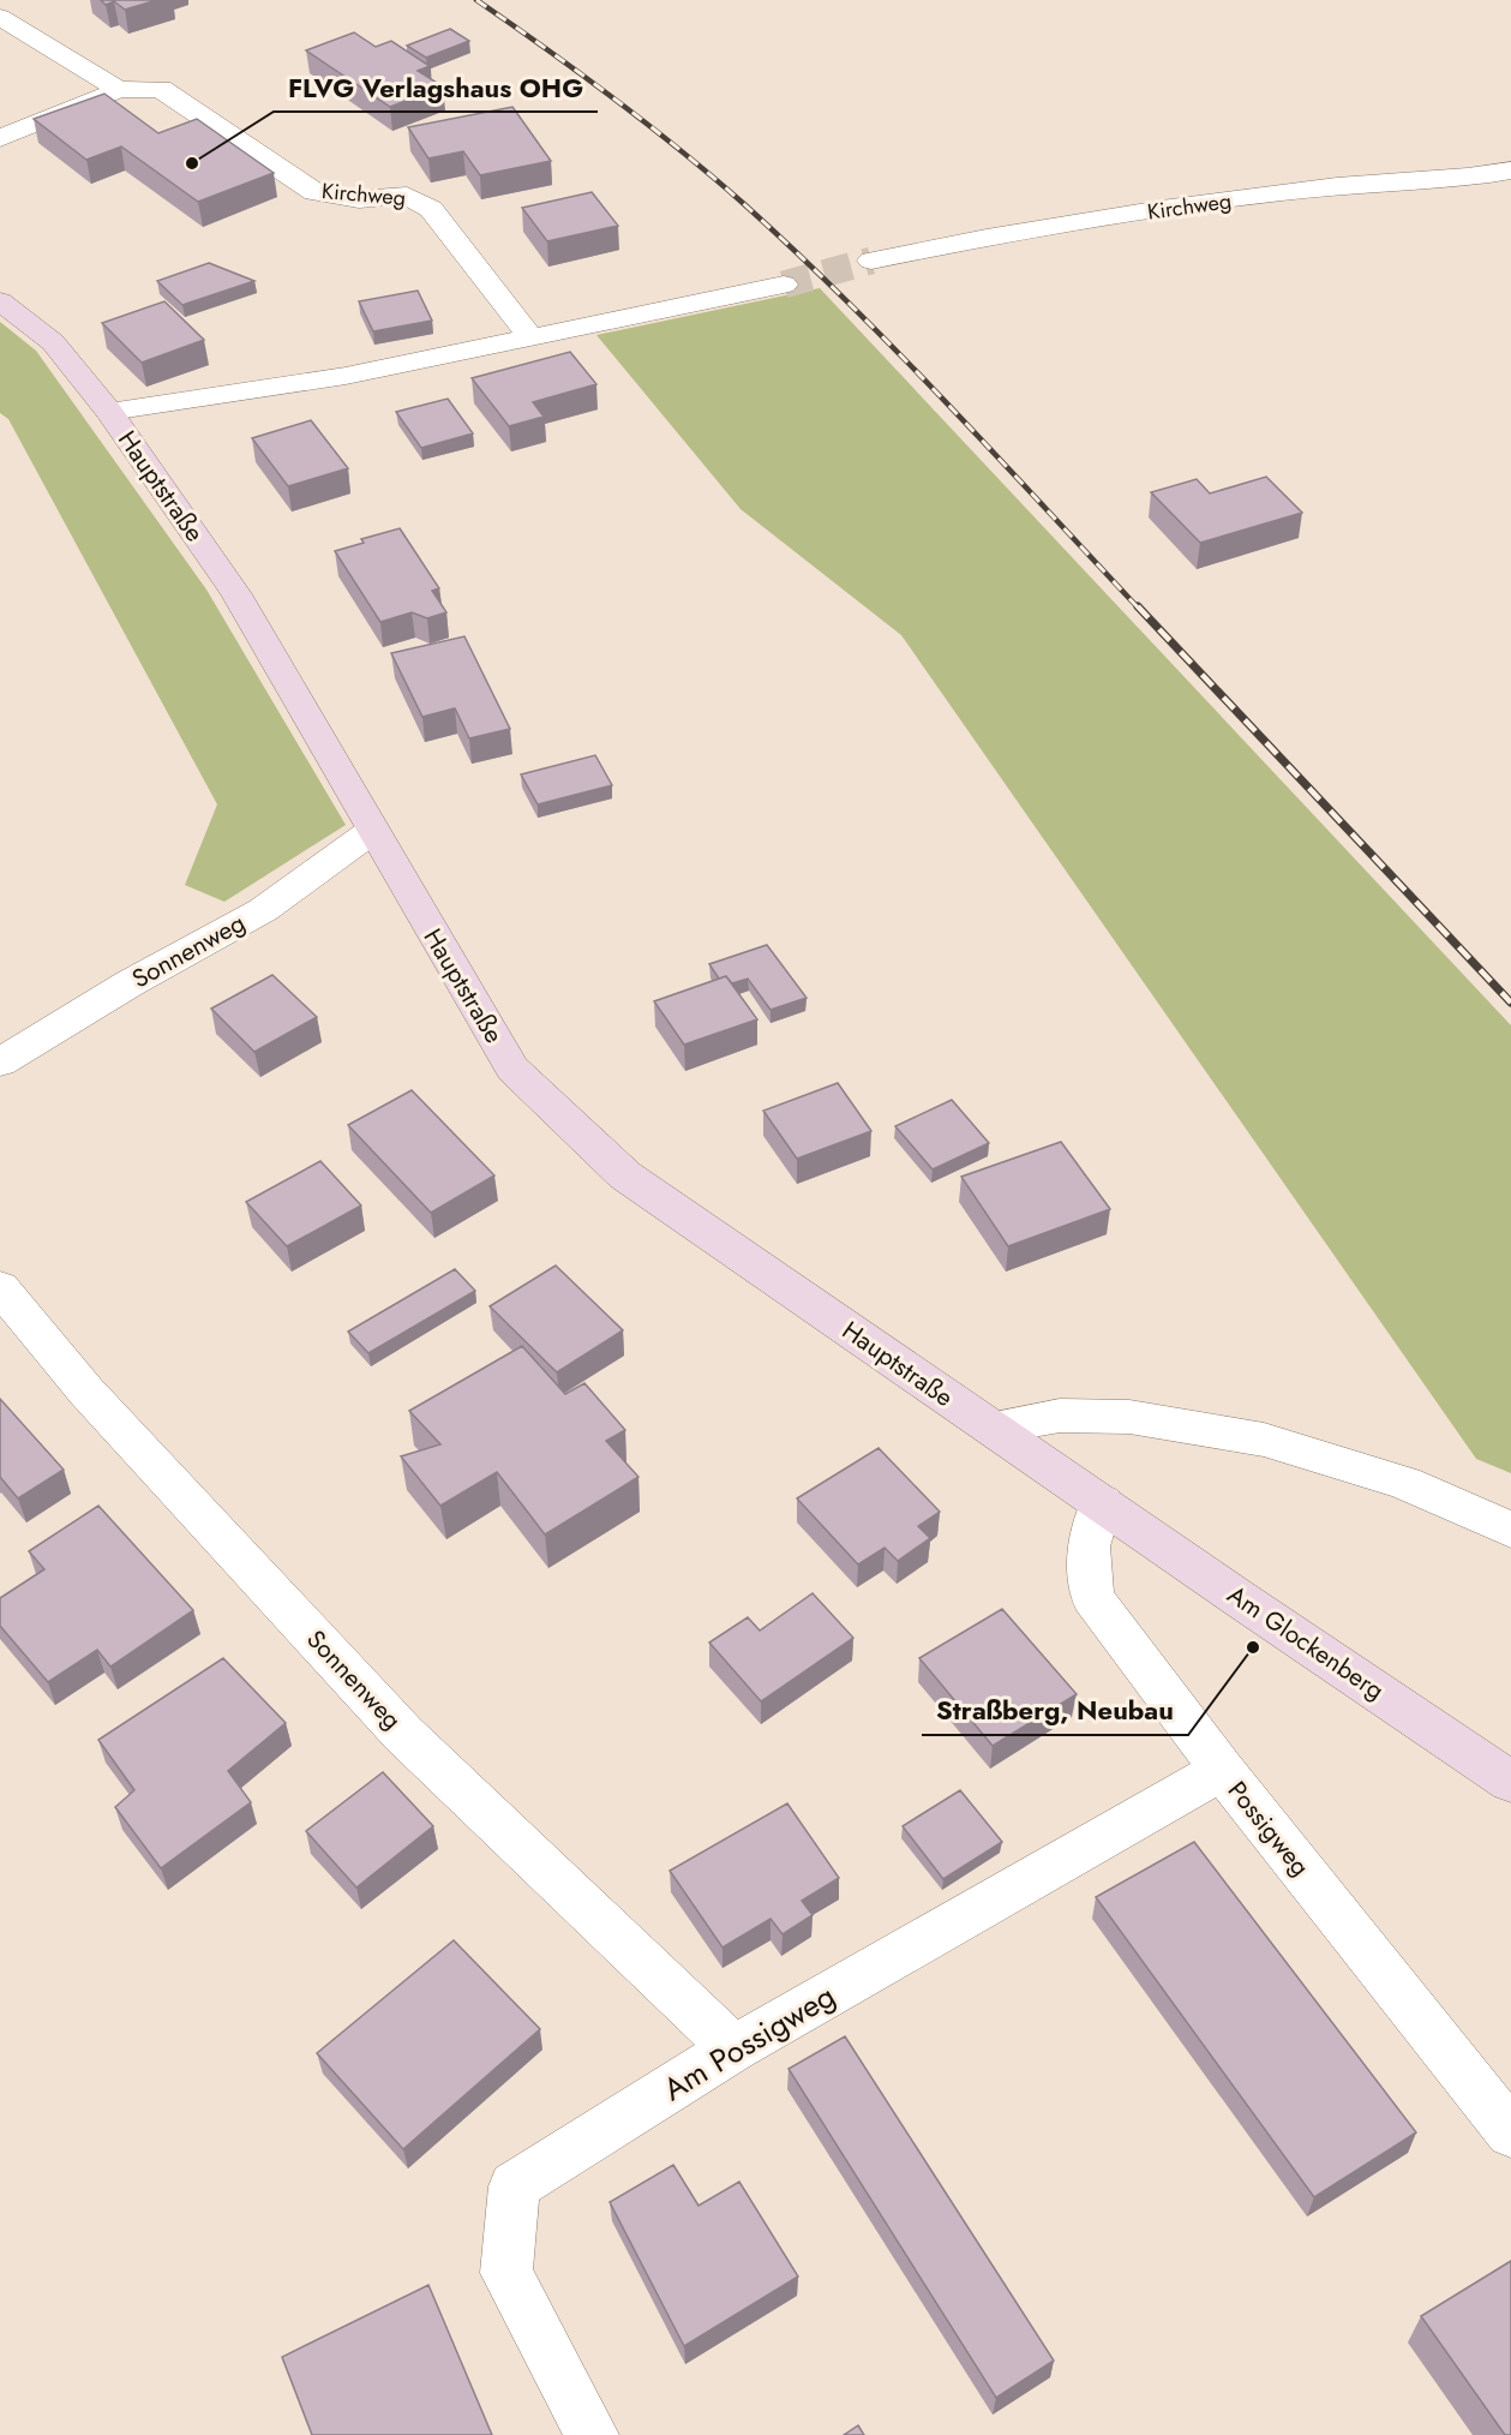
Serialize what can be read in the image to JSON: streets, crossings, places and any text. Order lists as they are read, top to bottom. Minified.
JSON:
{"streets":{"main road":["Hauptstraße","Am Glockenberg"],"street":["Kirchweg","Sonnenweg","Possigweg","Am Possigweg"]},"crossings":[["Hauptstraße","Sonnenweg"],["Hauptstraße","Am Glockenberg"],["Hauptstraße","Possigweg"],["Sonnenweg","Am Possigweg"],["Am Glockenberg","Possigweg"],["Possigweg","Am Possigweg"]],"places":["FLVG Verlagshaus OHG","Straßberg, Neubau"]}
